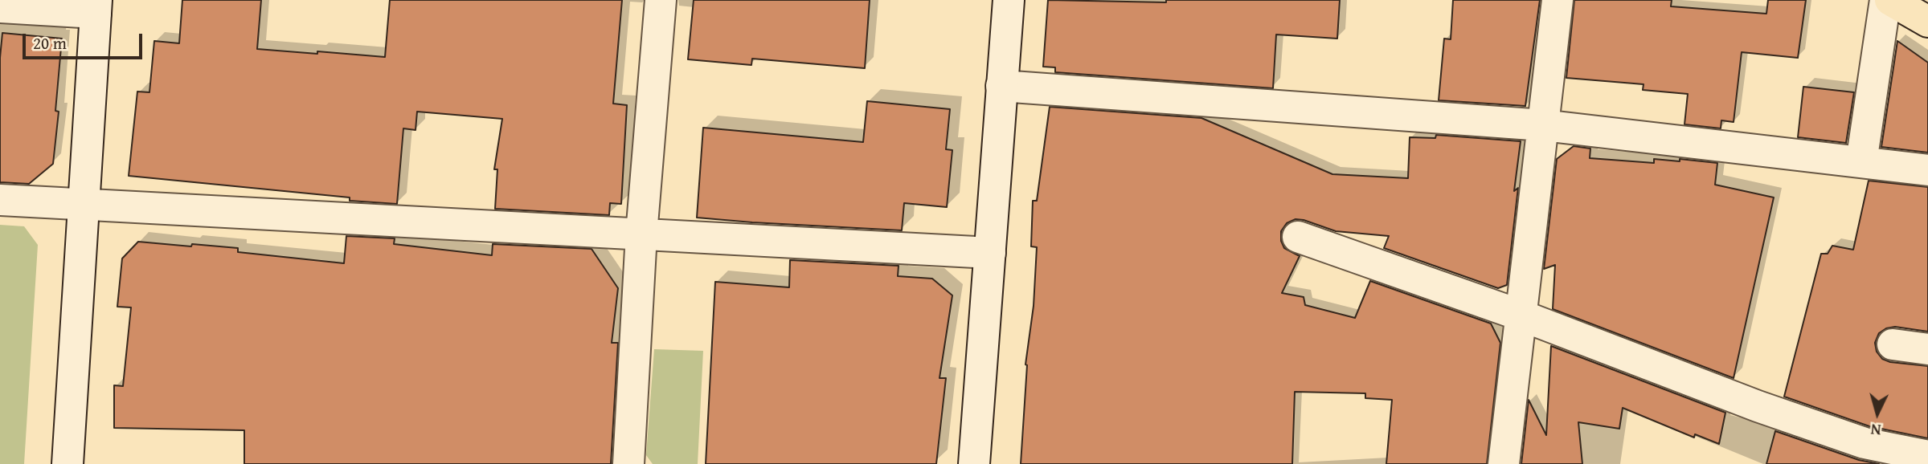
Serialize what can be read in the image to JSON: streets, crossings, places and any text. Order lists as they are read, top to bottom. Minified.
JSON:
{"scale_bar":"20 m","north":"bottom"}
